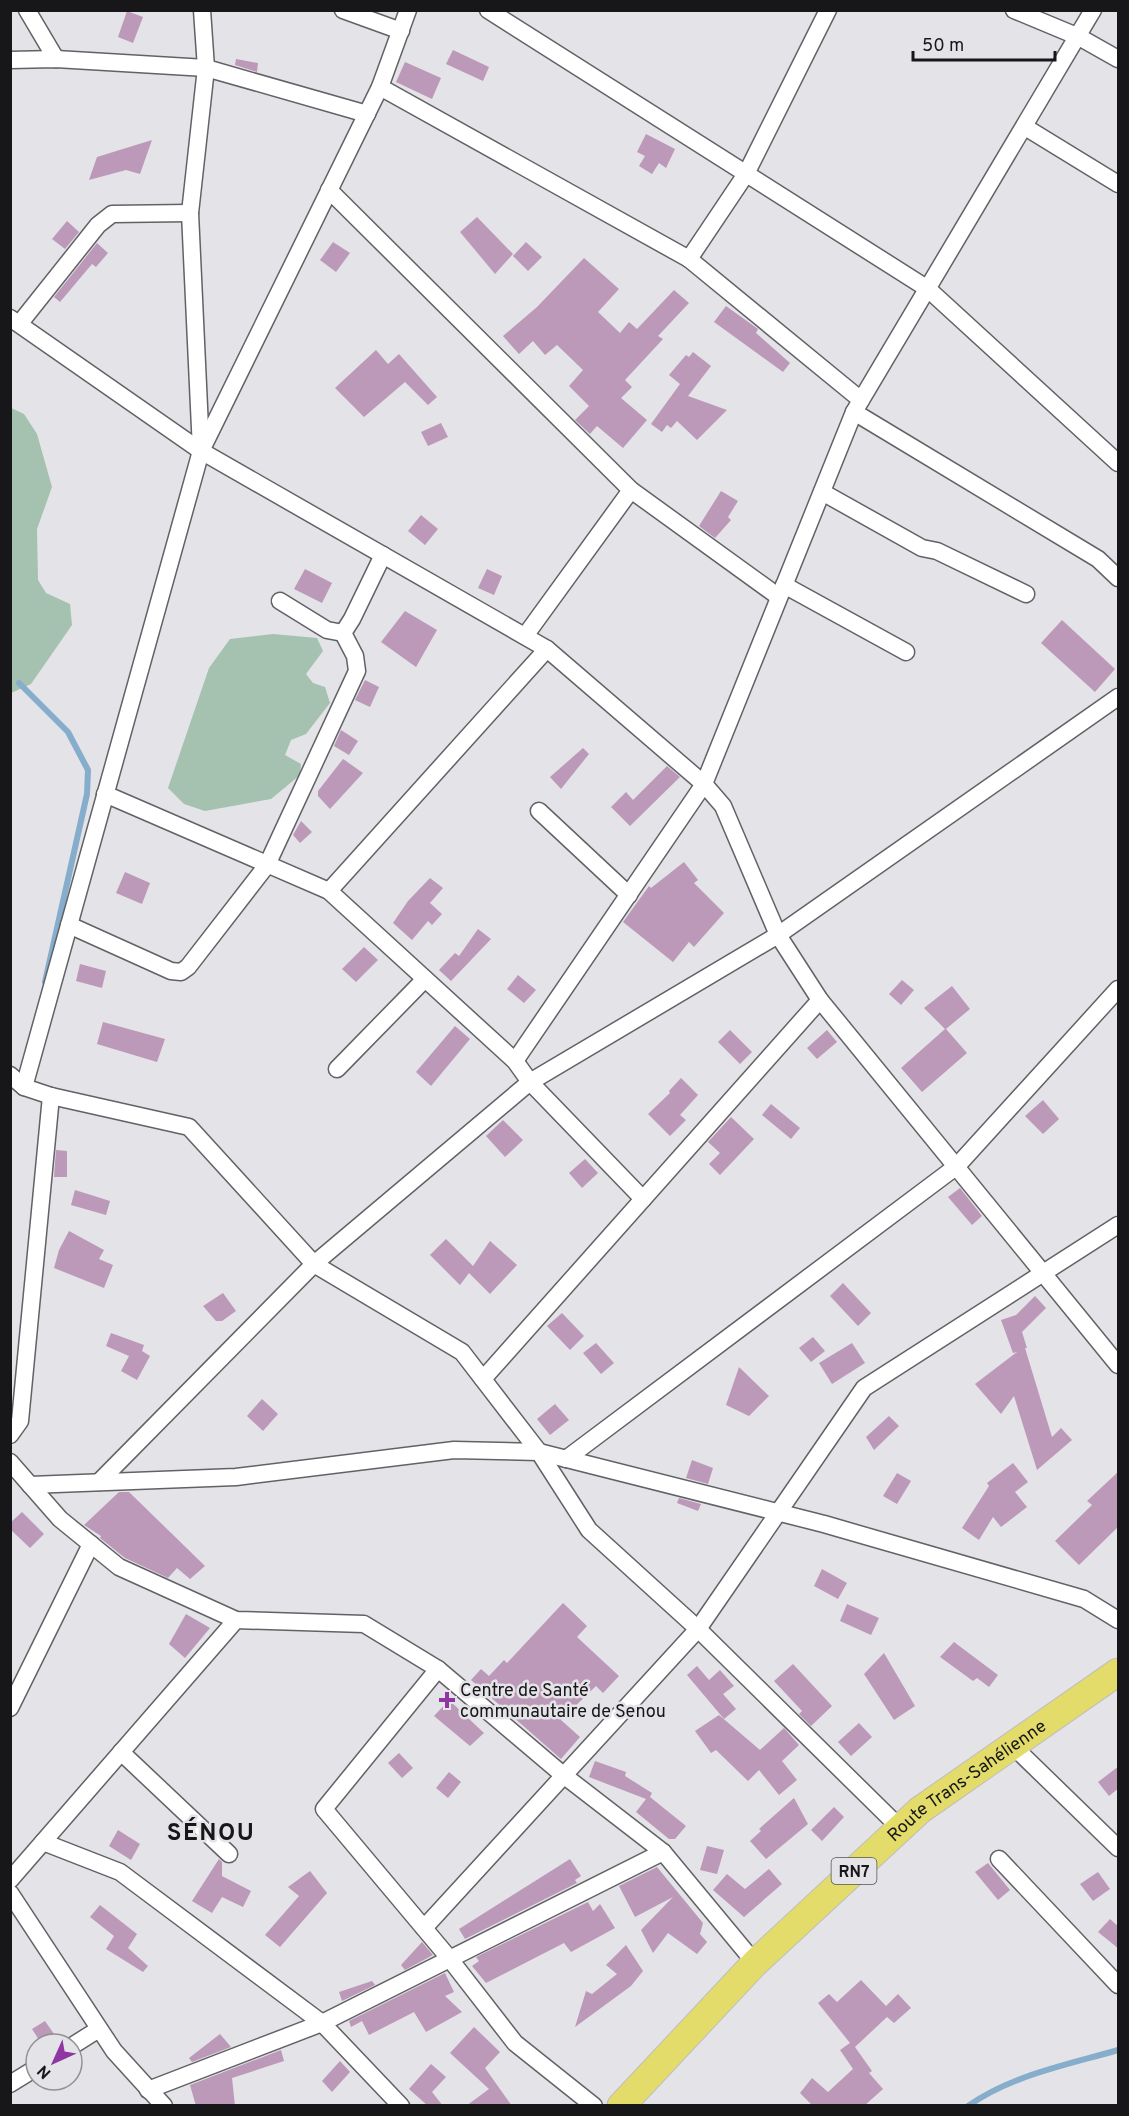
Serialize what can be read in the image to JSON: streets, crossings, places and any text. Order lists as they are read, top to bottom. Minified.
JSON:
{"streets":{"highway":["Route Trans-Sahélienne","RN7"]},"districts":["SÉNOU"],"places":{"health":["Centre de Santé communautaire de Senou"]},"scale_bar":"50 m","north":"bottom left"}
